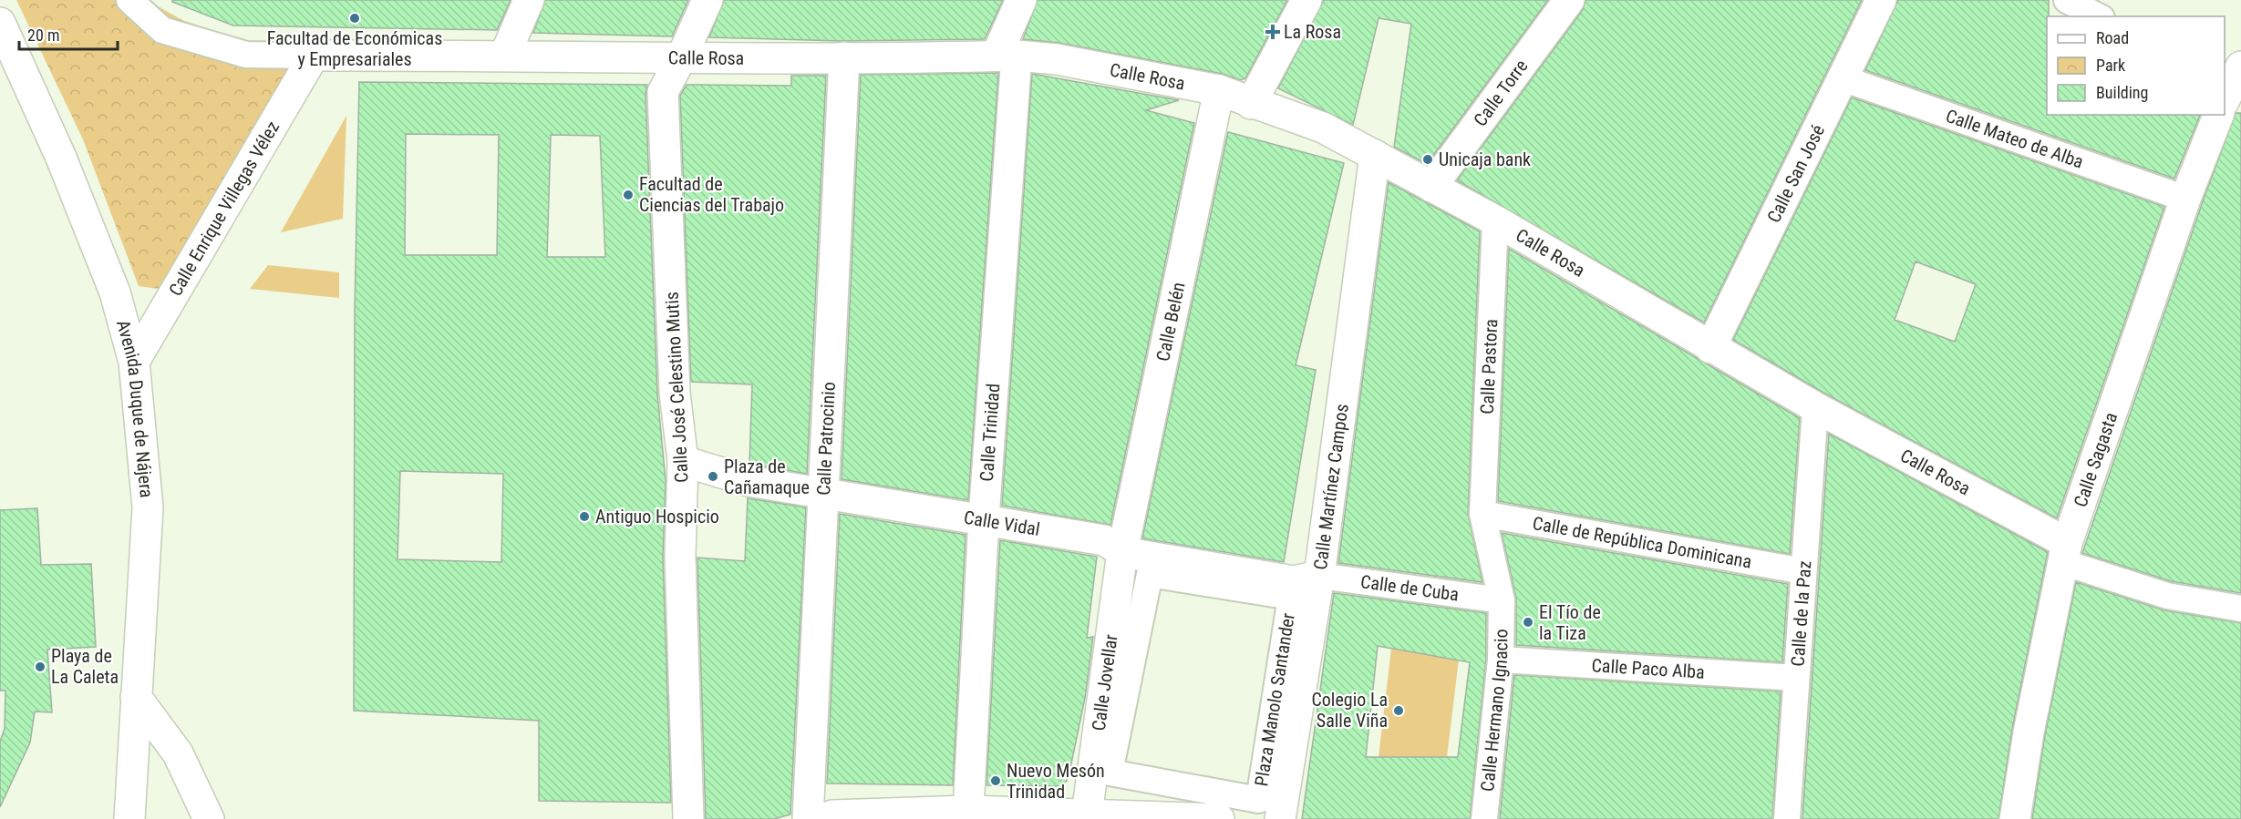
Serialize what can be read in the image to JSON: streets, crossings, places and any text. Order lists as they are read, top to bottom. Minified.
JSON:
{"streets":{"street":["Calle Rosa","Calle Torre","Calle Mateo de Alba","Calle San José","Calle Enrique Villegas Vélez","Calle Belén","Calle Pastora","Calle José Celestino Mutis","Avenida Duque de Nájera","Calle Trinidad","Calle Patrocinio","Calle Sagasta","Calle Martínez Campos","Calle Vidal","Calle de República Dominicana","Calle de Cuba","Calle de la Paz","Calle Paco Alba","Calle Jovellar","Plaza Manolo Santander","Calle Hermano Ignacio"]},"crossings":[["Calle Rosa","Calle Torre"],["Calle Rosa","Calle San José"],["Calle Rosa","Calle Enrique Villegas Vélez"],["Calle Rosa","Calle Belén"],["Calle Rosa","Calle Pastora"],["Calle Rosa","Calle José Celestino Mutis"],["Calle Rosa","Calle Trinidad"],["Calle Rosa","Calle Patrocinio"],["Calle Rosa","Calle Sagasta"],["Calle Rosa","Calle Martínez Campos"],["Calle Rosa","Calle de la Paz"],["Calle Mateo de Alba","Calle San José"],["Calle Mateo de Alba","Calle Sagasta"],["Calle Enrique Villegas Vélez","Avenida Duque de Nájera"],["Calle Belén","Calle Vidal"],["Calle Belén","Calle Jovellar"],["Calle Pastora","Calle de República Dominicana"],["Calle Pastora","Calle de Cuba"],["Calle Pastora","Calle Hermano Ignacio"],["Calle José Celestino Mutis","Calle Vidal"],["Calle Trinidad","Calle Vidal"],["Calle Patrocinio","Calle Vidal"],["Calle Martínez Campos","Calle Vidal"],["Calle Martínez Campos","Calle de Cuba"],["Calle Vidal","Calle de Cuba"],["Calle Vidal","Calle Jovellar"],["Calle de República Dominicana","Calle de la Paz"],["Calle de Cuba","Calle Hermano Ignacio"],["Calle de la Paz","Calle Paco Alba"],["Calle Paco Alba","Calle Hermano Ignacio"]],"places":{"other":["Facultad de Económicas y Empresariales","Unicaja bank","Facultad de Ciencias del Trabajo","Plaza de Cañamaque","Antiguo Hospicio","El Tío de la Tiza","Playa de La Caleta","Colegio La Salle Viña","Nuevo Mesón Trinidad"],"health":["La Rosa"]},"legend":["Road","Park","Building"],"scale_bar":"20 m"}
